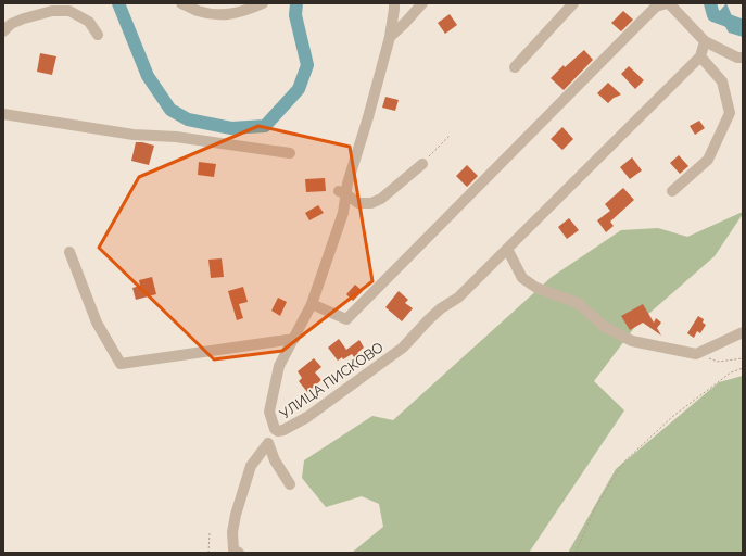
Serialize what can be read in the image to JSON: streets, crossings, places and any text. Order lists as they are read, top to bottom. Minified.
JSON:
{"streets":{"street":["УЛИЦА ПИСКОВО"]}}
